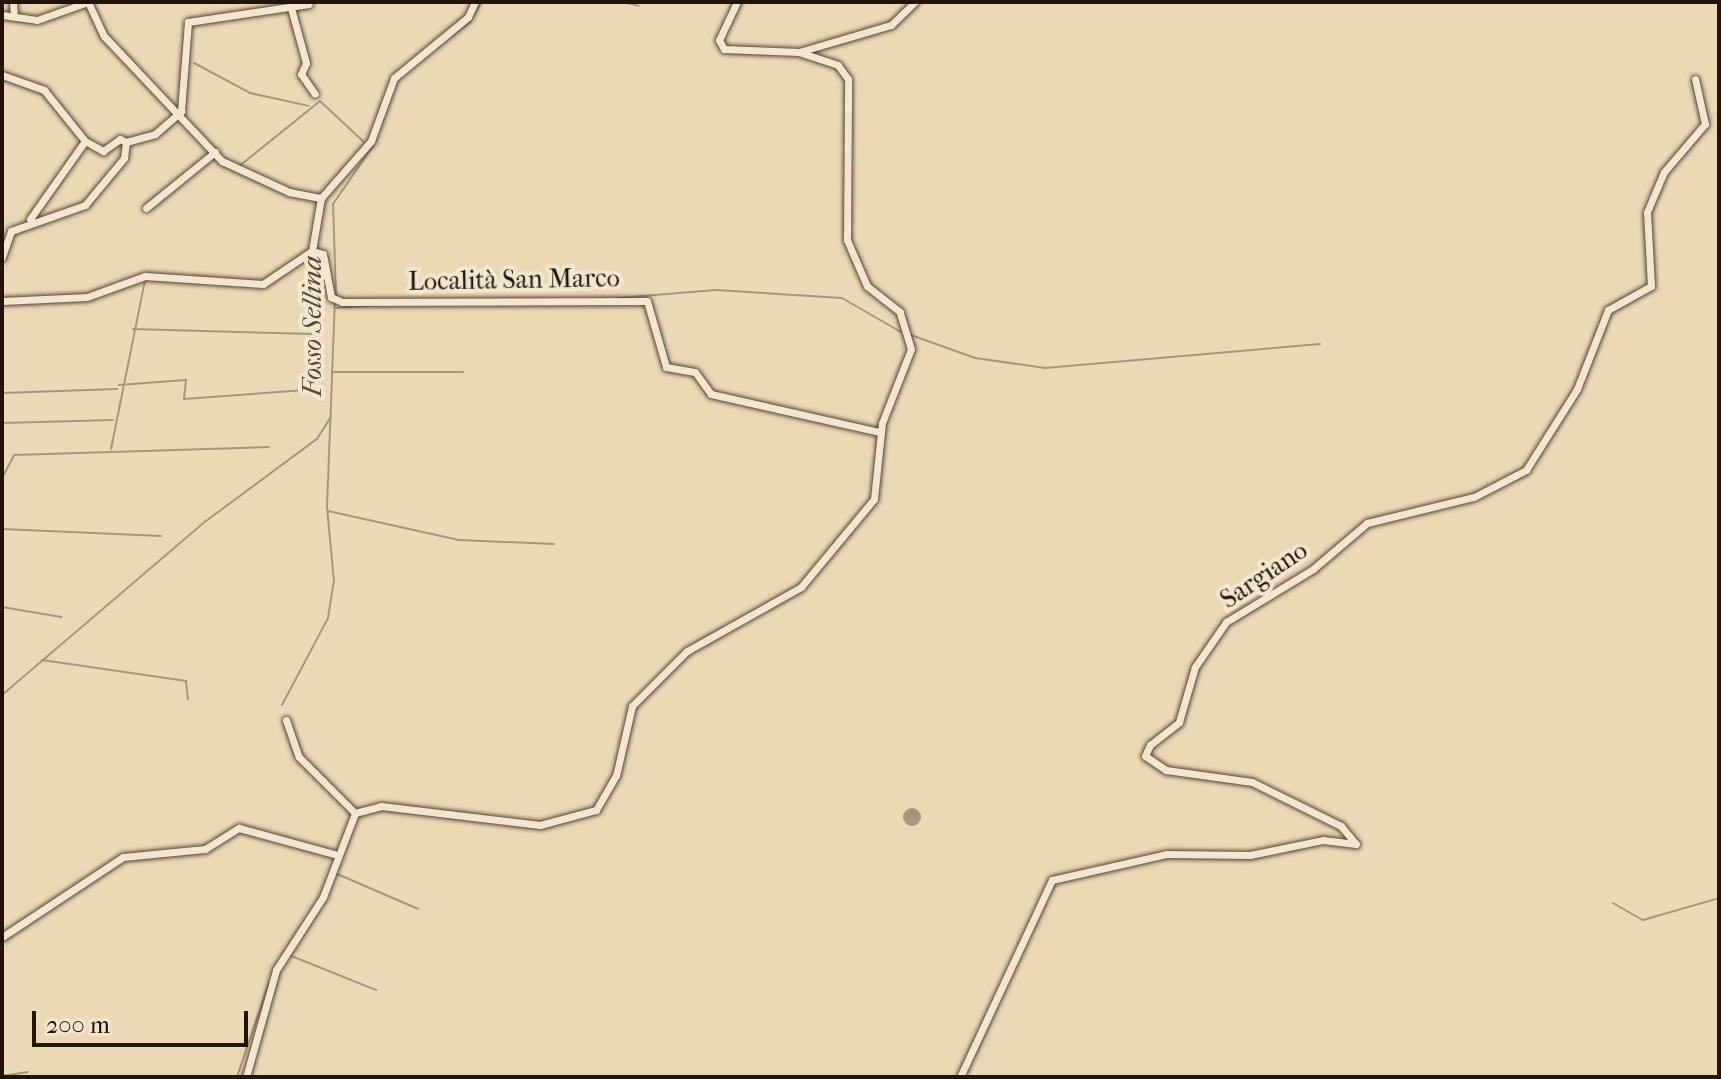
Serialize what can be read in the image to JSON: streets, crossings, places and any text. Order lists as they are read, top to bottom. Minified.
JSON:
{"streets":{"street":["Località San Marco","Sargiano"]},"water":["Fosso Sellina"],"scale_bar":"200 m"}
